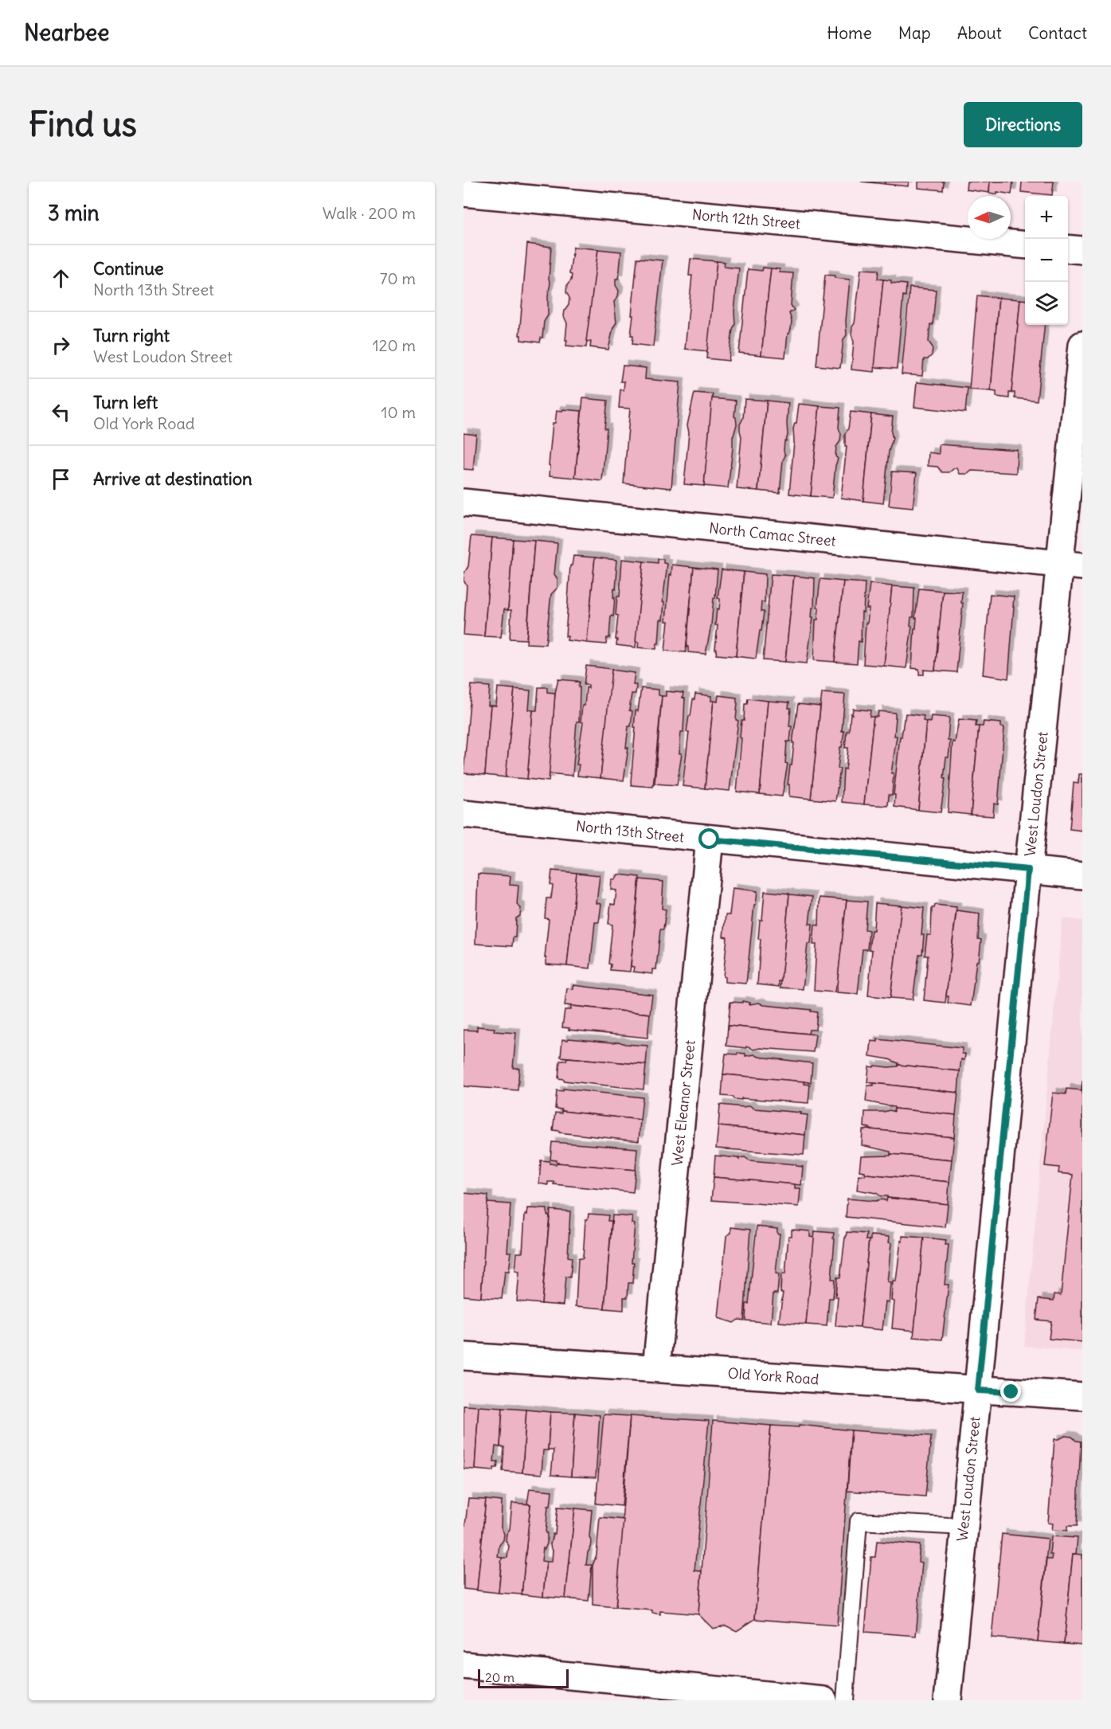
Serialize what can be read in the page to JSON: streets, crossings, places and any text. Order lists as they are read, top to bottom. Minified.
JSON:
{"streets":{"street":["North 12th Street","North Camac Street","West Loudon Street","North 13th Street","West Eleanor Street","Old York Road"]},"crossings":[["North Camac Street","West Loudon Street"],["West Loudon Street","North 13th Street"],["West Loudon Street","Old York Road"],["North 13th Street","West Eleanor Street"],["West Eleanor Street","Old York Road"]],"scale_bar":"20 m","north":"left","page":{"header":"Nearbee","nav":["Home","Map","About","Contact"],"buttons":"Directions","title":"Find us","heading":["3 min","Walk · 200 m"],"map_buttons":["+","−"],"list":[["Continue","North 13th Street","70 m"],["Turn right","West Loudon Street","120 m"],["Turn left","Old York Road","10 m"],"Arrive at destination"],"scale":"20 m"}}
